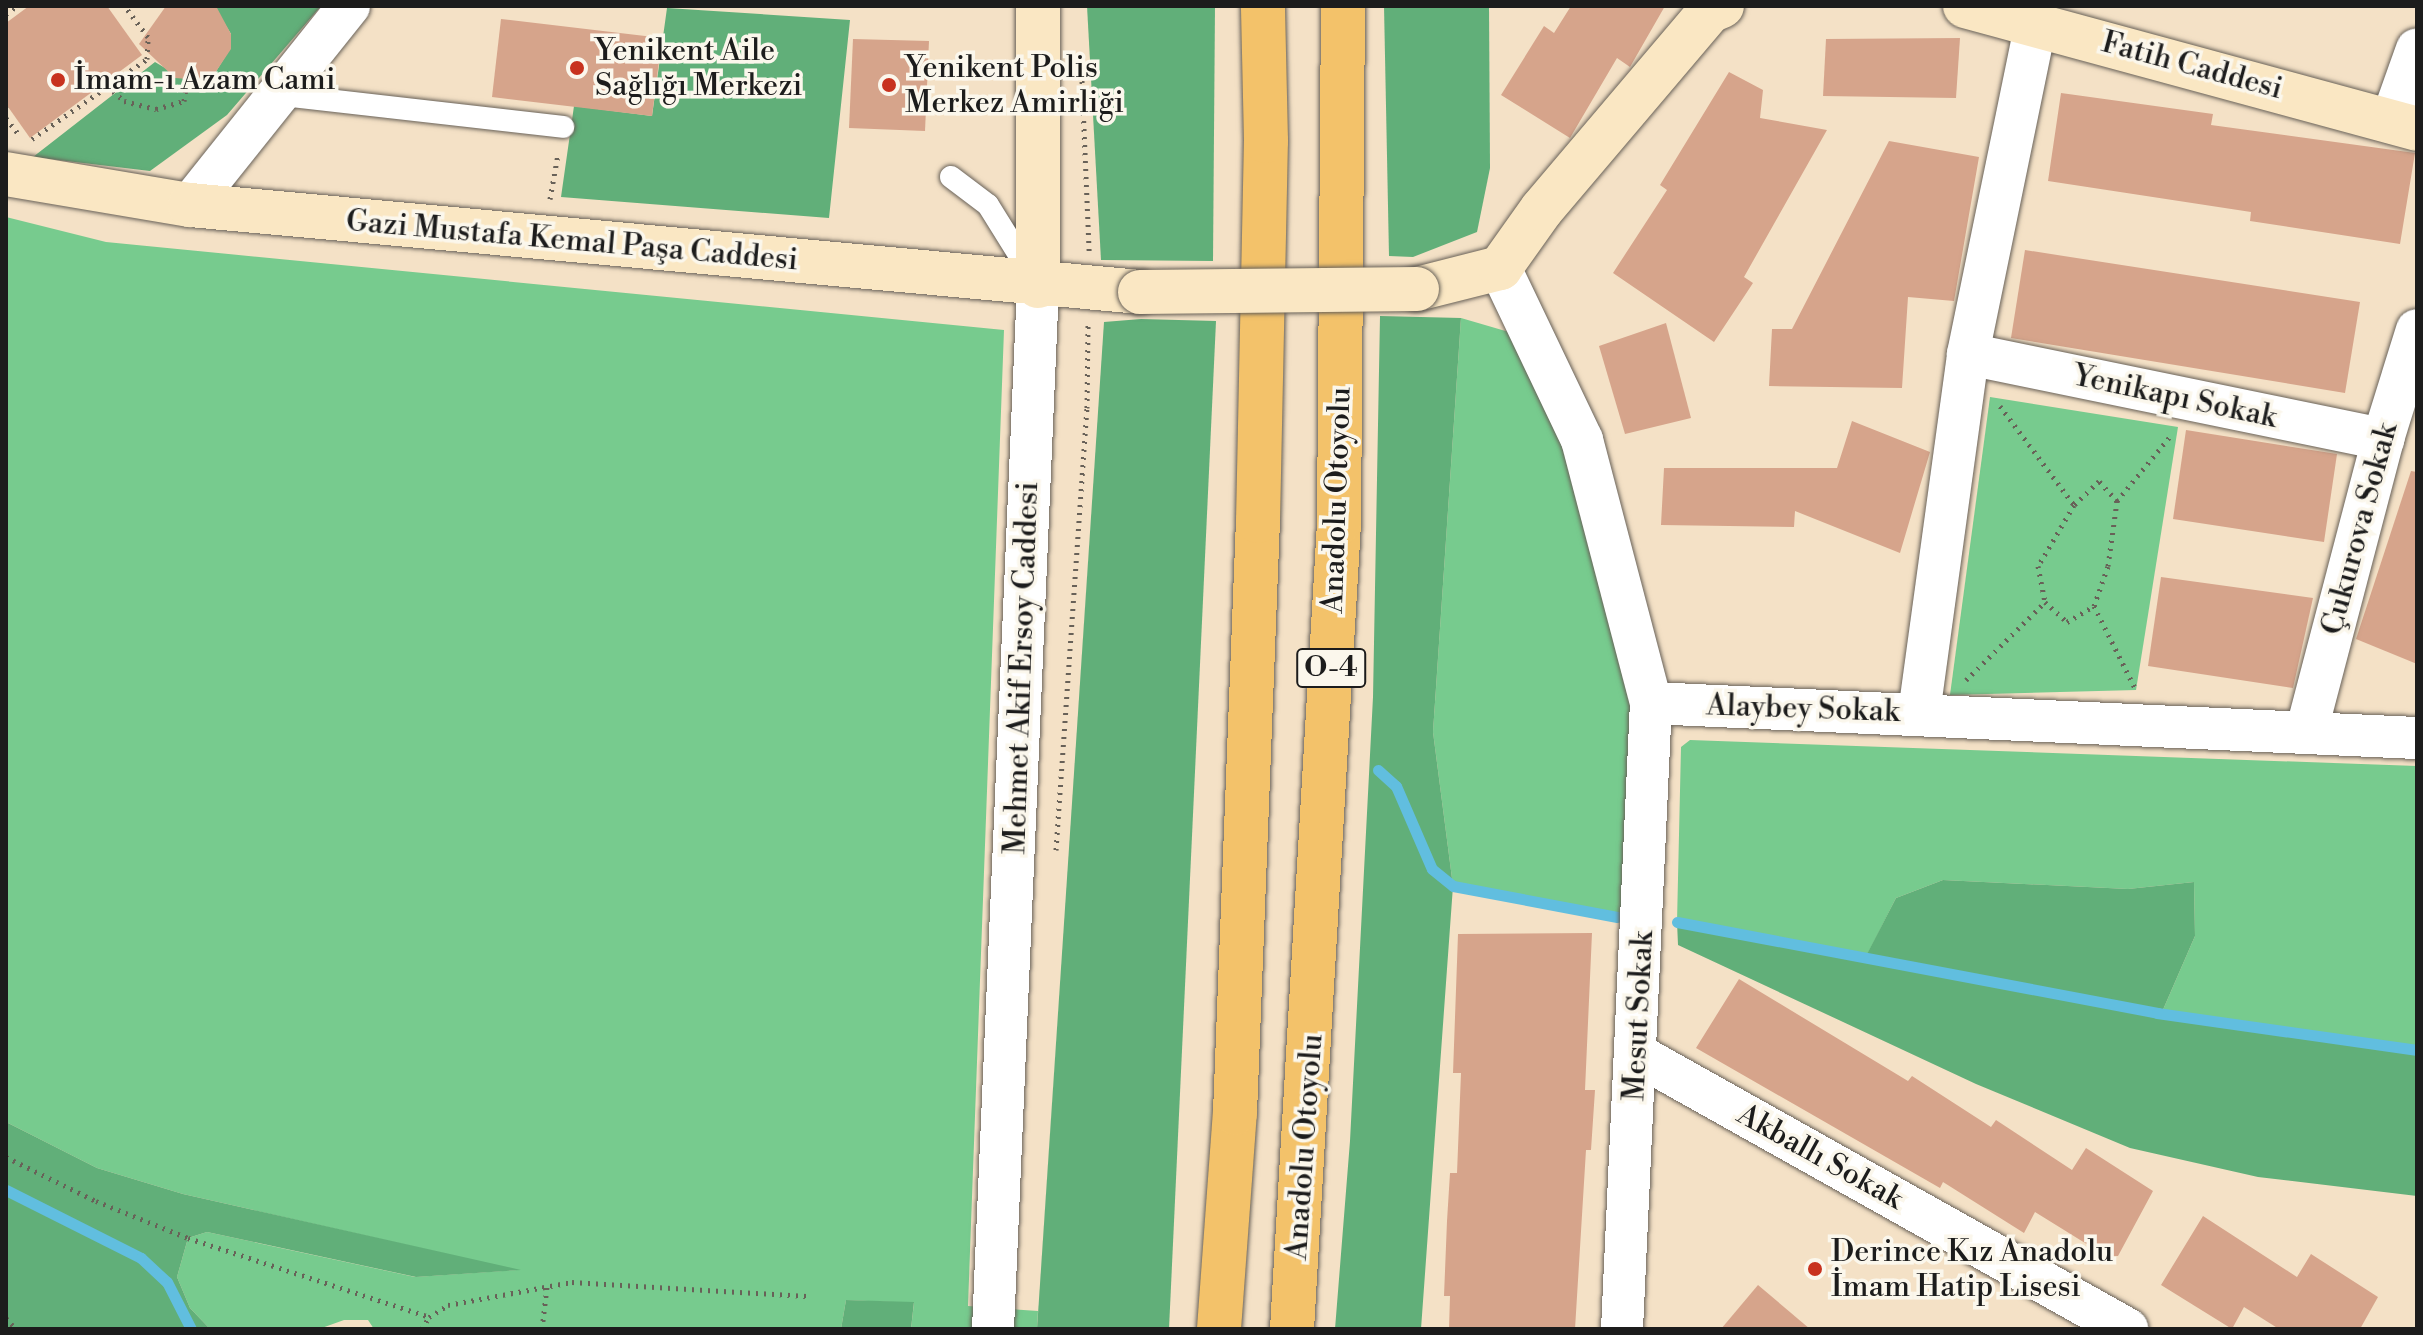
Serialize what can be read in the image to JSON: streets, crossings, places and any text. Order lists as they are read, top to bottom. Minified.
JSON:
{"streets":{"highway":["Anadolu Otoyolu","O-4"],"street":["Fatih Caddesi","Gazi Mustafa Kemal Paşa Caddesi","Yenikapı Sokak","Çukurova Sokak","Mehmet Akif Ersoy Caddesi","Alaybey Sokak","Mesut Sokak","Akballı Sokak"]},"crossings":[["Gazi Mustafa Kemal Paşa Caddesi","Mehmet Akif Ersoy Caddesi"],["Yenikapı Sokak","Çukurova Sokak"],["Çukurova Sokak","Alaybey Sokak"],["Alaybey Sokak","Mesut Sokak"],["Mesut Sokak","Akballı Sokak"]],"places":["Yenikent Aile Sağlığı Merkezi","İmam-ı Azam Cami","Yenikent Polis Merkez Amirliği","Derince Kız Anadolu İmam Hatip Lisesi"]}
